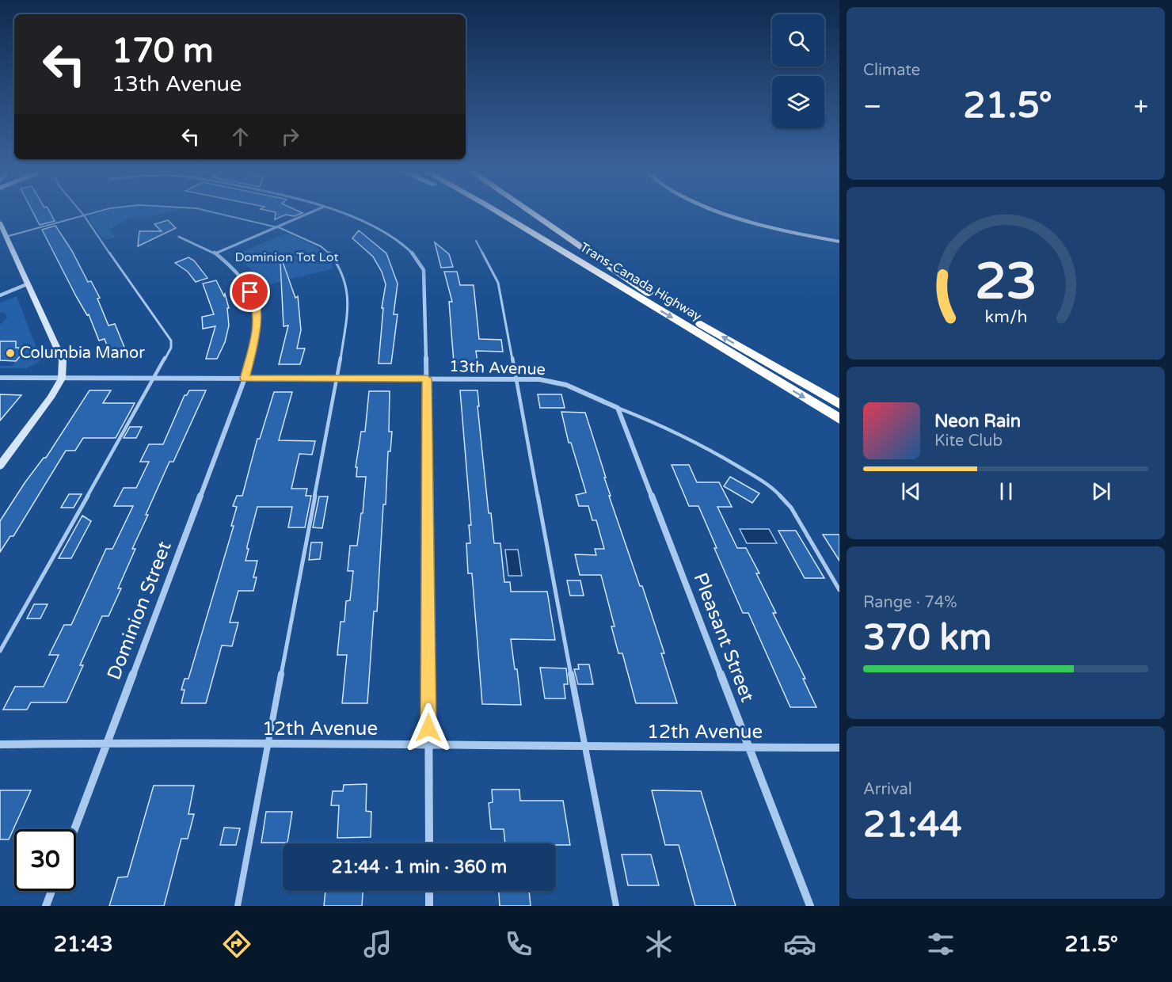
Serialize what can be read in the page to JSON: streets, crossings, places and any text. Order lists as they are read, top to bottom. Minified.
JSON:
{"streets":{"highway":["Trans-Canada Highway"],"street":["13th Avenue","Dominion Street","Pleasant Street","12th Avenue"]},"crossings":[["13th Avenue","Dominion Street"],["13th Avenue","Pleasant Street"],["Dominion Street","12th Avenue"],["Pleasant Street","12th Avenue"]],"parks":["Dominion Tot Lot"],"places":["Columbia Manor"],"page":{"tile":["Climate",["Range · 74%","370 km"],["Arrival","21:44"]],"turn":["170 m","13th Avenue"],"heat":["−","21.5°","+"],"song":["Neon Rain","Kite Club"],"limit":"30","trip":"21:44 · 1 min · 360 m","tabs":["21:43","21.5°"],"gauge":["23","km/h"]}}
